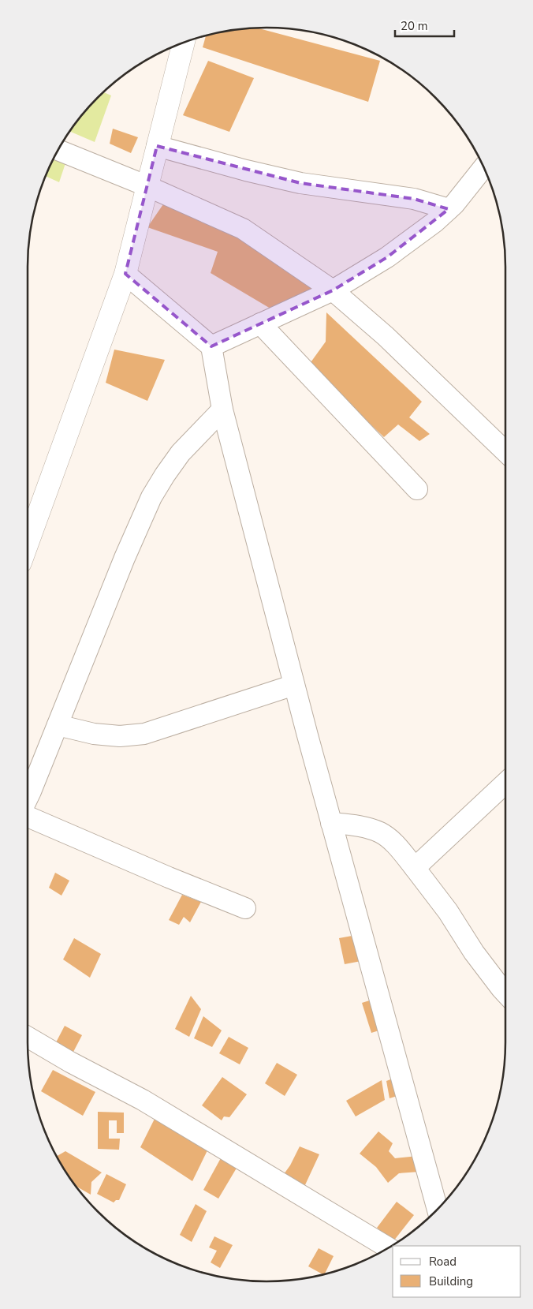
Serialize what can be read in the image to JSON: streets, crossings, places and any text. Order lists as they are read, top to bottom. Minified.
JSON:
{"legend":["Road","Building"],"scale_bar":"20 m"}
